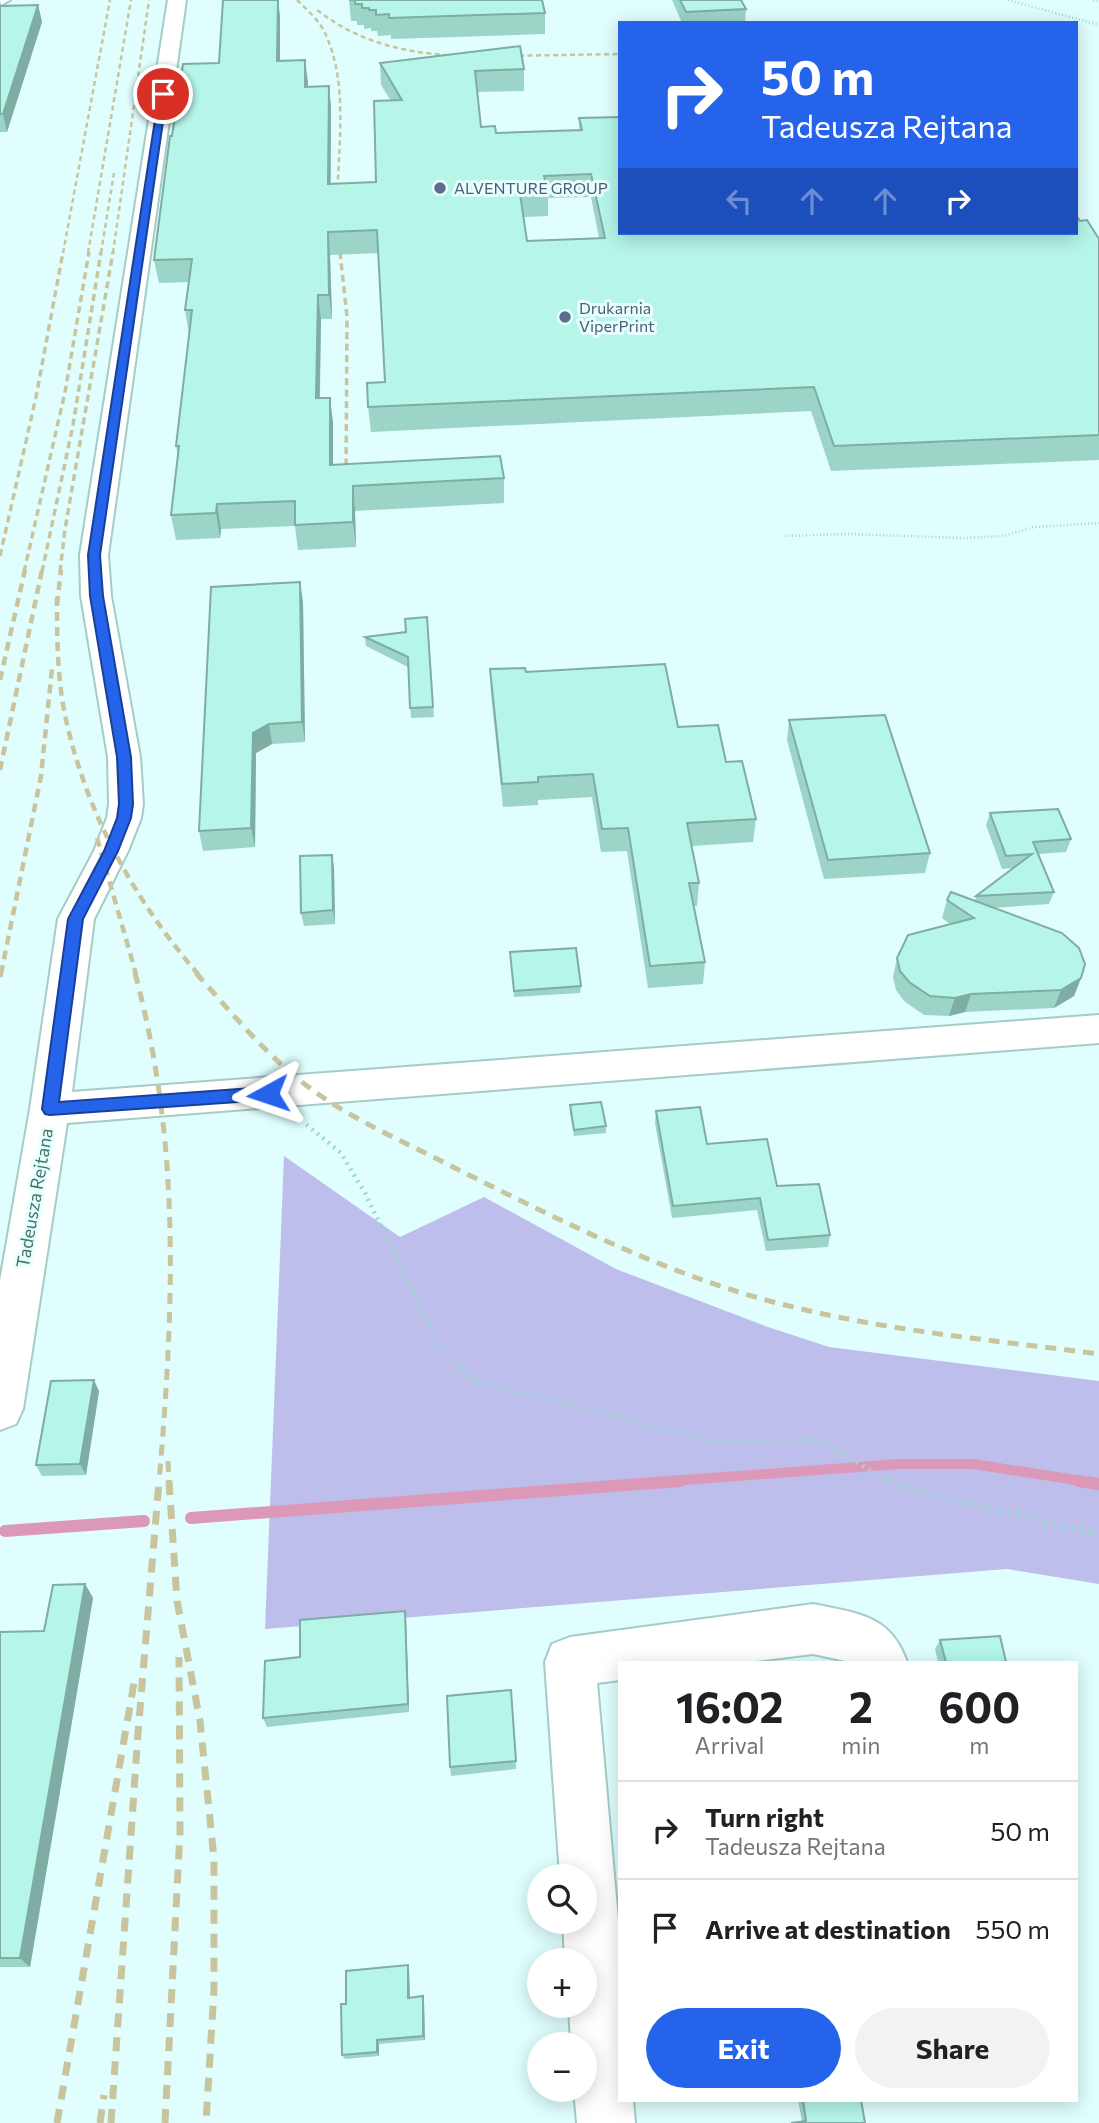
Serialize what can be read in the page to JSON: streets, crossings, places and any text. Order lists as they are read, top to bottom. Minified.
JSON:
{"streets":{"street":["Tadeusza Rejtana"]},"places":["ALVENTURE GROUP","Drukarnia ViperPrint"],"page":{"turn":["50 m","Tadeusza Rejtana"],"eta":["16:02","Arrival","2","min","600","m"],"list":[{"name":"Turn right","note":"Tadeusza Rejtana","value":"50 m"},{"name":"Arrive at destination","value":"550 m"}],"map_buttons":["+","−"],"buttons":["Exit","Share"]}}
